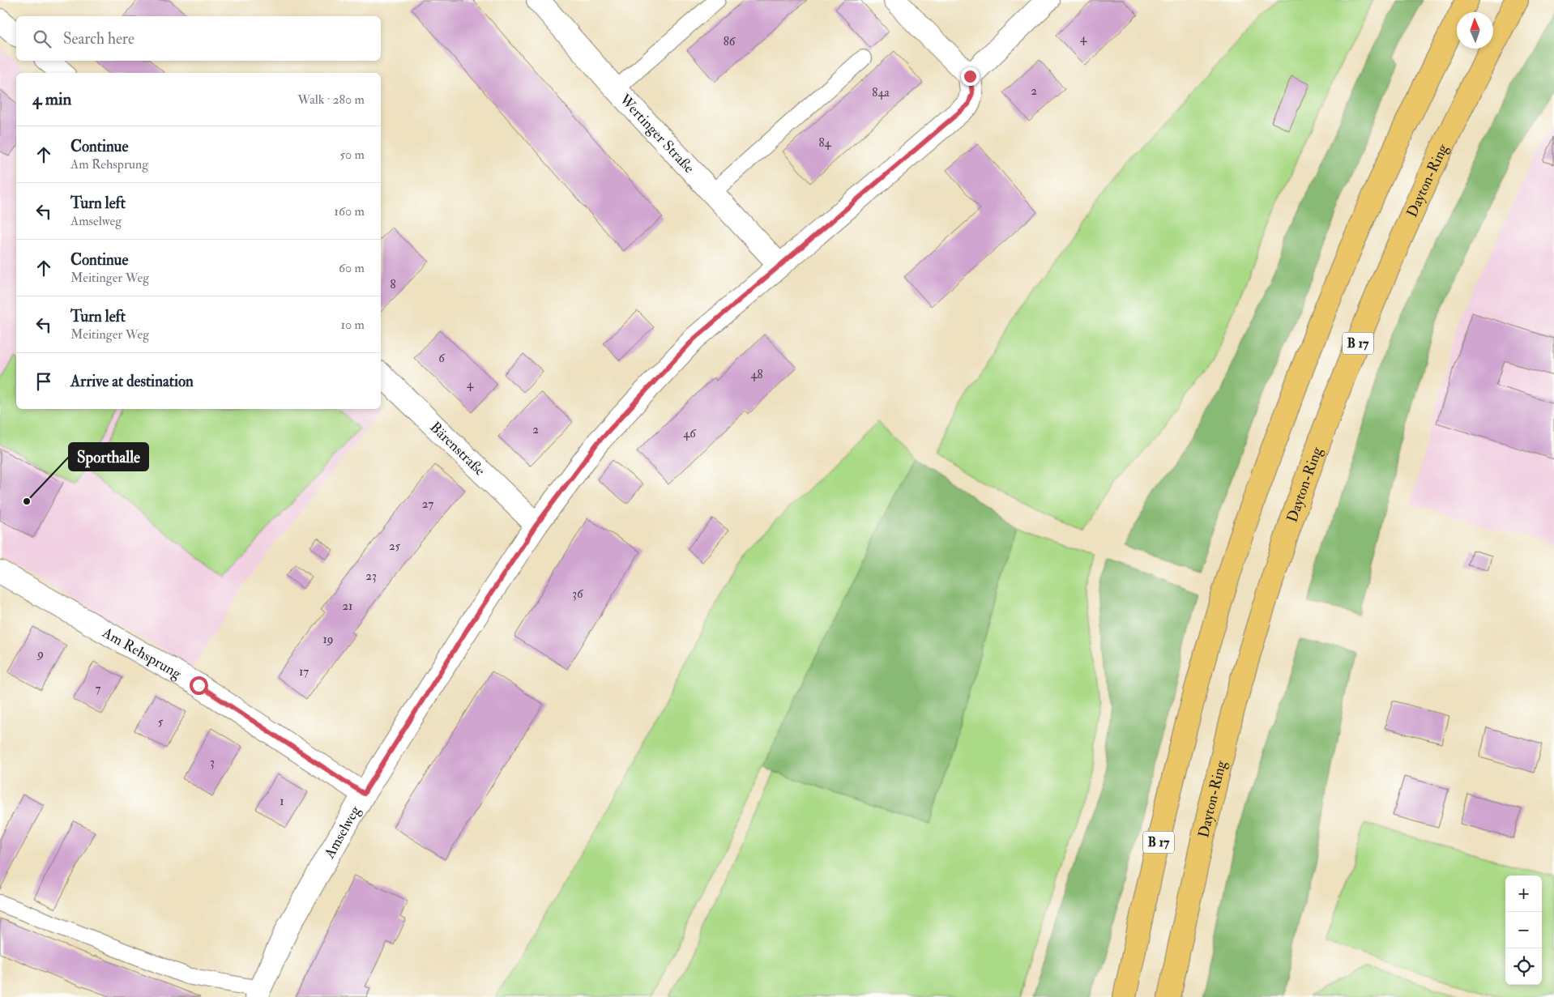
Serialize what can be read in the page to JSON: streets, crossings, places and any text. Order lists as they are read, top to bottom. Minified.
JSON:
{"streets":{"highway":["Dayton-Ring","B 17"],"street":["Wertinger Straße","Bärenstraße","Am Rehsprung","Amselweg"]},"crossings":[["Wertinger Straße","Amselweg"],["Bärenstraße","Amselweg"],["Am Rehsprung","Amselweg"]],"places":["Sporthalle"],"house_numbers":["4","86","2","84a","84","8","6","48","4","2","46","27","25","23","36","21","19","9","17","7","5","3","1"],"north":"top","page":{"search":"Search here","heading":["4 min","Walk · 280 m"],"list":[["Continue","Am Rehsprung","50 m"],["Turn left","Amselweg","160 m"],["Continue","Meitinger Weg","60 m"],["Turn left","Meitinger Weg","10 m"],"Arrive at destination"],"map_buttons":["+","−"]}}
